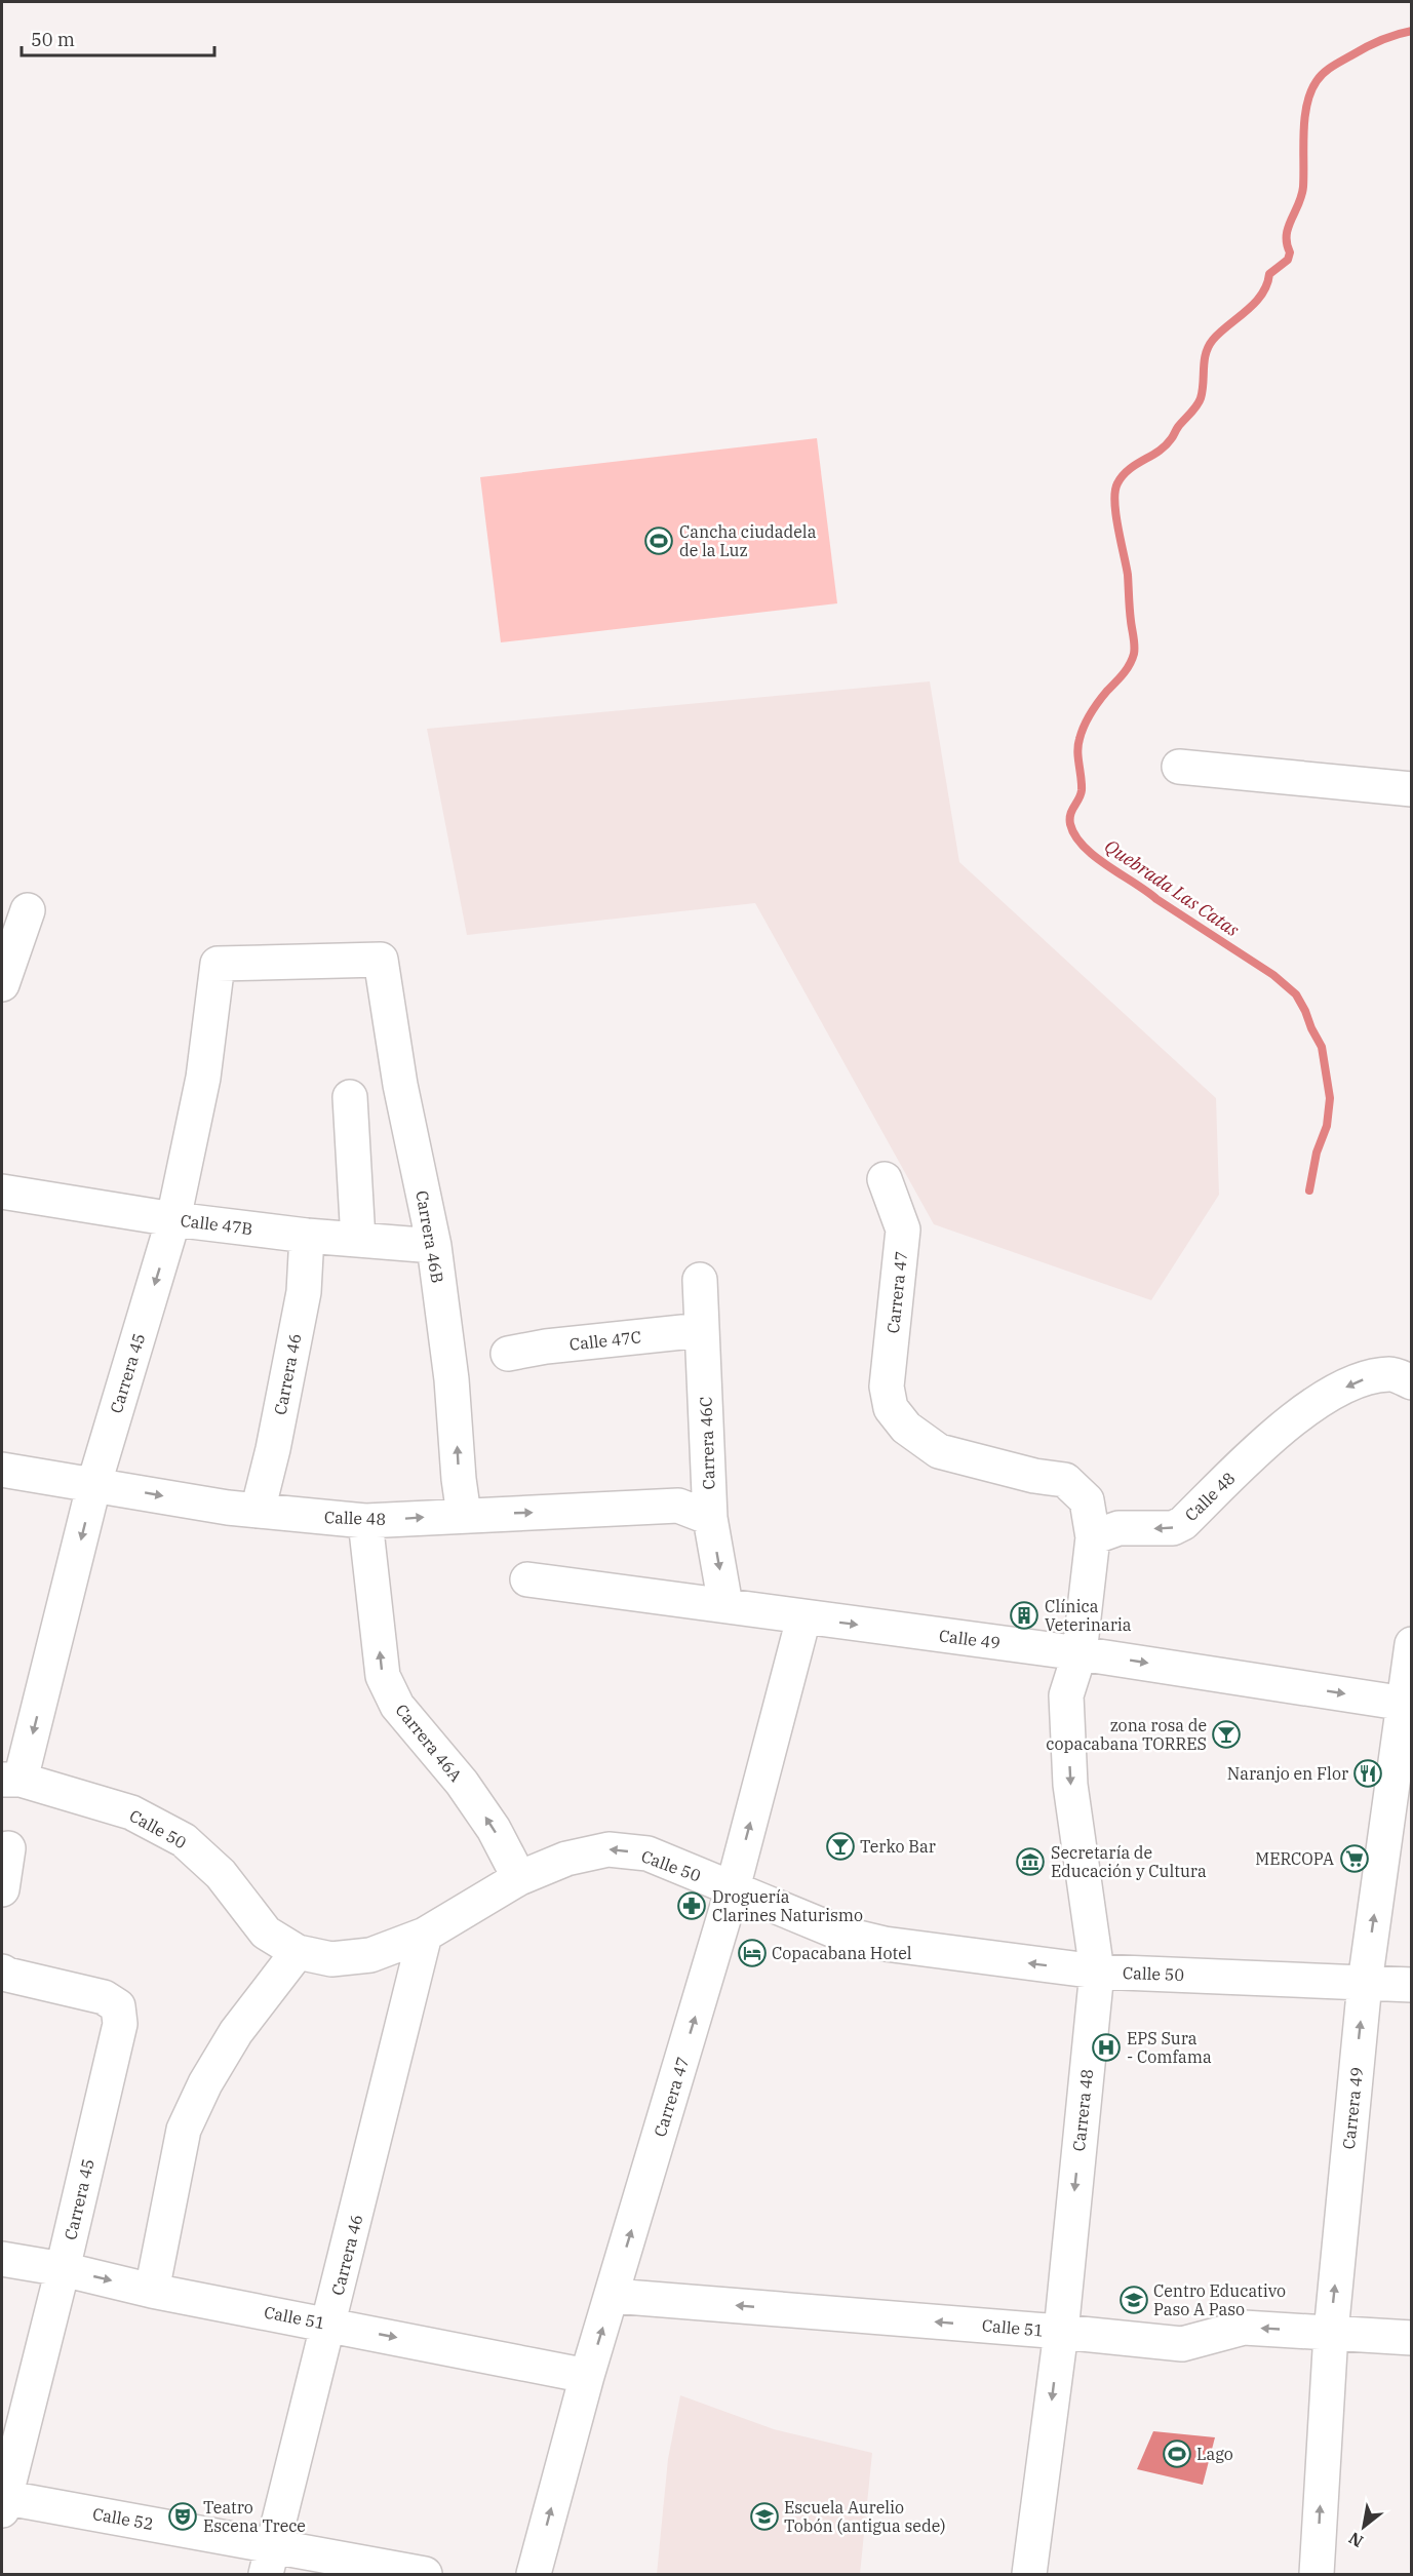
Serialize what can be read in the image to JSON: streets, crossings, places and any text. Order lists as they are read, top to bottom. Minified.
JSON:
{"streets":{"street":["Calle 47B","Carrera 46B","Carrera 47","Calle 47C","Carrera 45","Carrera 46","Carrera 46C","Calle 48","Calle 49","Carrera 46A","Calle 50","Carrera 49","Carrera 48","Calle 51","Calle 52"]},"crossings":[["Calle 47B","Carrera 46B"],["Calle 47B","Carrera 45"],["Calle 47B","Carrera 46"],["Carrera 46B","Carrera 45"],["Carrera 46B","Calle 48"],["Carrera 47","Calle 48"],["Carrera 47","Calle 49"],["Carrera 47","Calle 50"],["Carrera 47","Carrera 48"],["Carrera 47","Calle 51"],["Calle 47C","Carrera 46C"],["Carrera 45","Calle 48"],["Carrera 45","Calle 50"],["Carrera 45","Calle 51"],["Carrera 45","Calle 52"],["Carrera 46","Calle 48"],["Carrera 46","Calle 50"],["Carrera 46","Calle 51"],["Carrera 46","Calle 52"],["Carrera 46C","Calle 48"],["Carrera 46C","Calle 49"],["Calle 48","Carrera 46A"],["Calle 48","Carrera 48"],["Calle 49","Carrera 49"],["Calle 49","Carrera 48"],["Carrera 46A","Calle 50"],["Calle 50","Carrera 49"],["Calle 50","Carrera 48"],["Carrera 49","Calle 51"],["Carrera 48","Calle 51"]],"one_way":["Carrera 46B","Carrera 47","Carrera 45","Calle 49","Carrera 46A","Calle 50","Carrera 49","Carrera 48"],"water":["Quebrada Las Catas"],"places":{"sports":["Cancha ciudadela de la Luz","Lago"],"building":["Clínica Veterinaria"],"bar":["zona rosa de copacabana TORRES","Terko Bar"],"restaurant":["Naranjo en Flor"],"supermarket":["MERCOPA"],"museum":["Secretaría de Educación y Cultura"],"pharmacy":["Droguería Clarines Naturismo"],"hotel":["Copacabana Hotel"],"hospital":["EPS Sura - Comfama"],"school or university":["Centro Educativo Paso A Paso","Escuela Aurelio Tobón (antigua sede)"],"theatre":["Teatro Escena Trece"]},"scale_bar":"50 m","north":"bottom left"}
